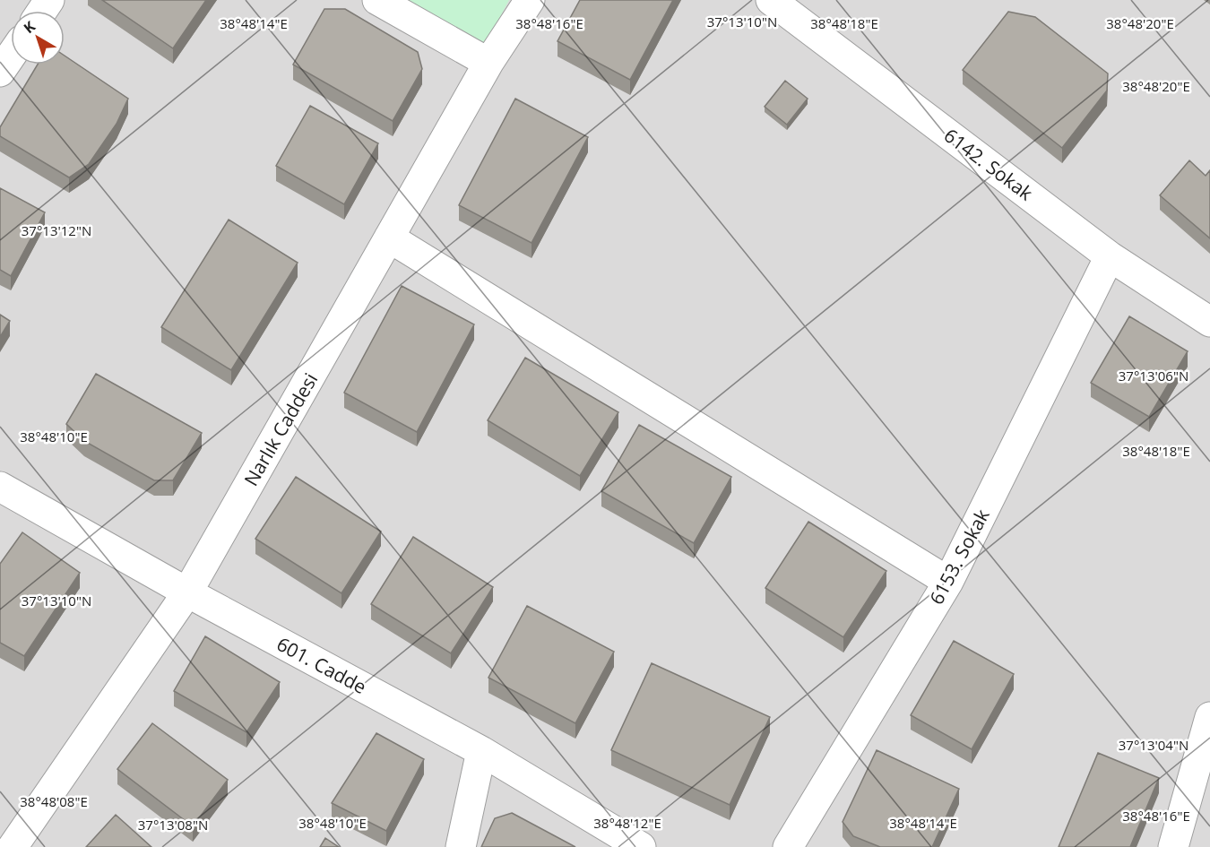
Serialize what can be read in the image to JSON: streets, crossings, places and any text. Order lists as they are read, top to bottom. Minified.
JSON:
{"streets":{"street":["6142. Sokak","Narlık Caddesi","6153. Sokak","601. Cadde"]},"crossings":[["6142. Sokak","6153. Sokak"],["Narlık Caddesi","601. Cadde"]],"north":"top left","coordinates":["37°13'10\"N","38°48'20\"E","38°48'14\"E","38°48'16\"E","38°48'18\"E","37°13'12\"N","37°13'06\"N","38°48'10\"E","37°13'04\"N","38°48'08\"E","38°48'12\"E","37°13'08\"N"]}
